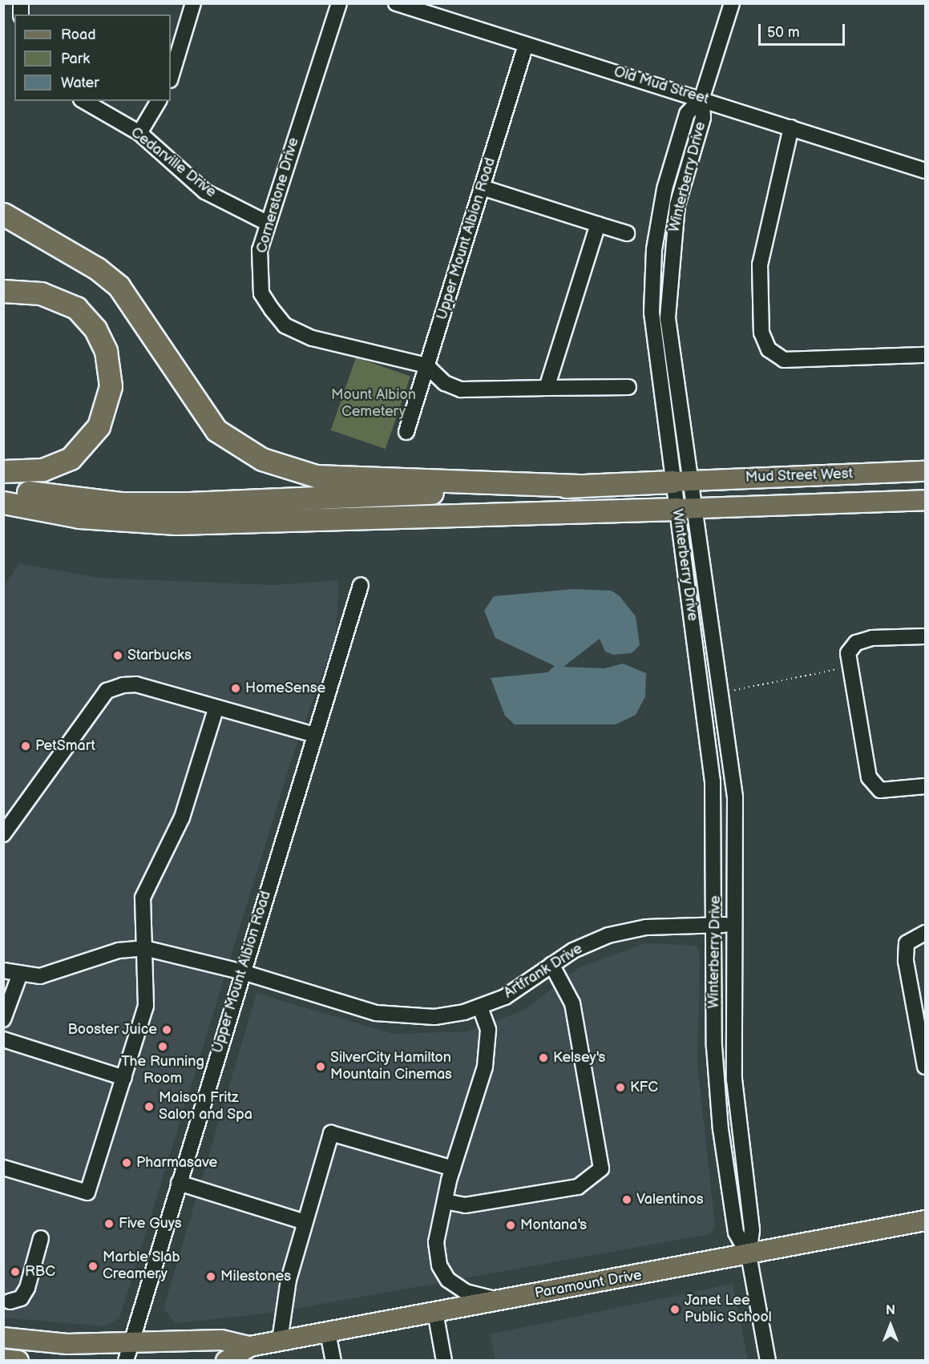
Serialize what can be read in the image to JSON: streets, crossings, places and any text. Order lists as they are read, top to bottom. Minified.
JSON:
{"streets":{"main road":["Mud Street West","Paramount Drive"],"street":["Old Mud Street","Cedarville Drive","Winterberry Drive","Cornerstone Drive","Upper Mount Albion Road","Artfrank Drive"]},"crossings":[["Old Mud Street","Winterberry Drive"],["Old Mud Street","Upper Mount Albion Road"],["Cedarville Drive","Cornerstone Drive"],["Winterberry Drive","Mud Street West"],["Winterberry Drive","Artfrank Drive"],["Winterberry Drive","Paramount Drive"],["Cornerstone Drive","Upper Mount Albion Road"],["Upper Mount Albion Road","Artfrank Drive"],["Upper Mount Albion Road","Paramount Drive"]],"parks":["Mount Albion Cemetery"],"places":["Starbucks","HomeSense","PetSmart","Booster Juice","The Running Room","Kelsey's","SilverCity Hamilton Mountain Cinemas","KFC","Maison Fritz Salon and Spa","Pharmasave","Valentinos","Five Guys","Montana's","Marble Slab Creamery","RBC","Milestones","Janet Lee Public School"],"legend":["Road","Park","Water"],"scale_bar":"50 m","north":"top"}
